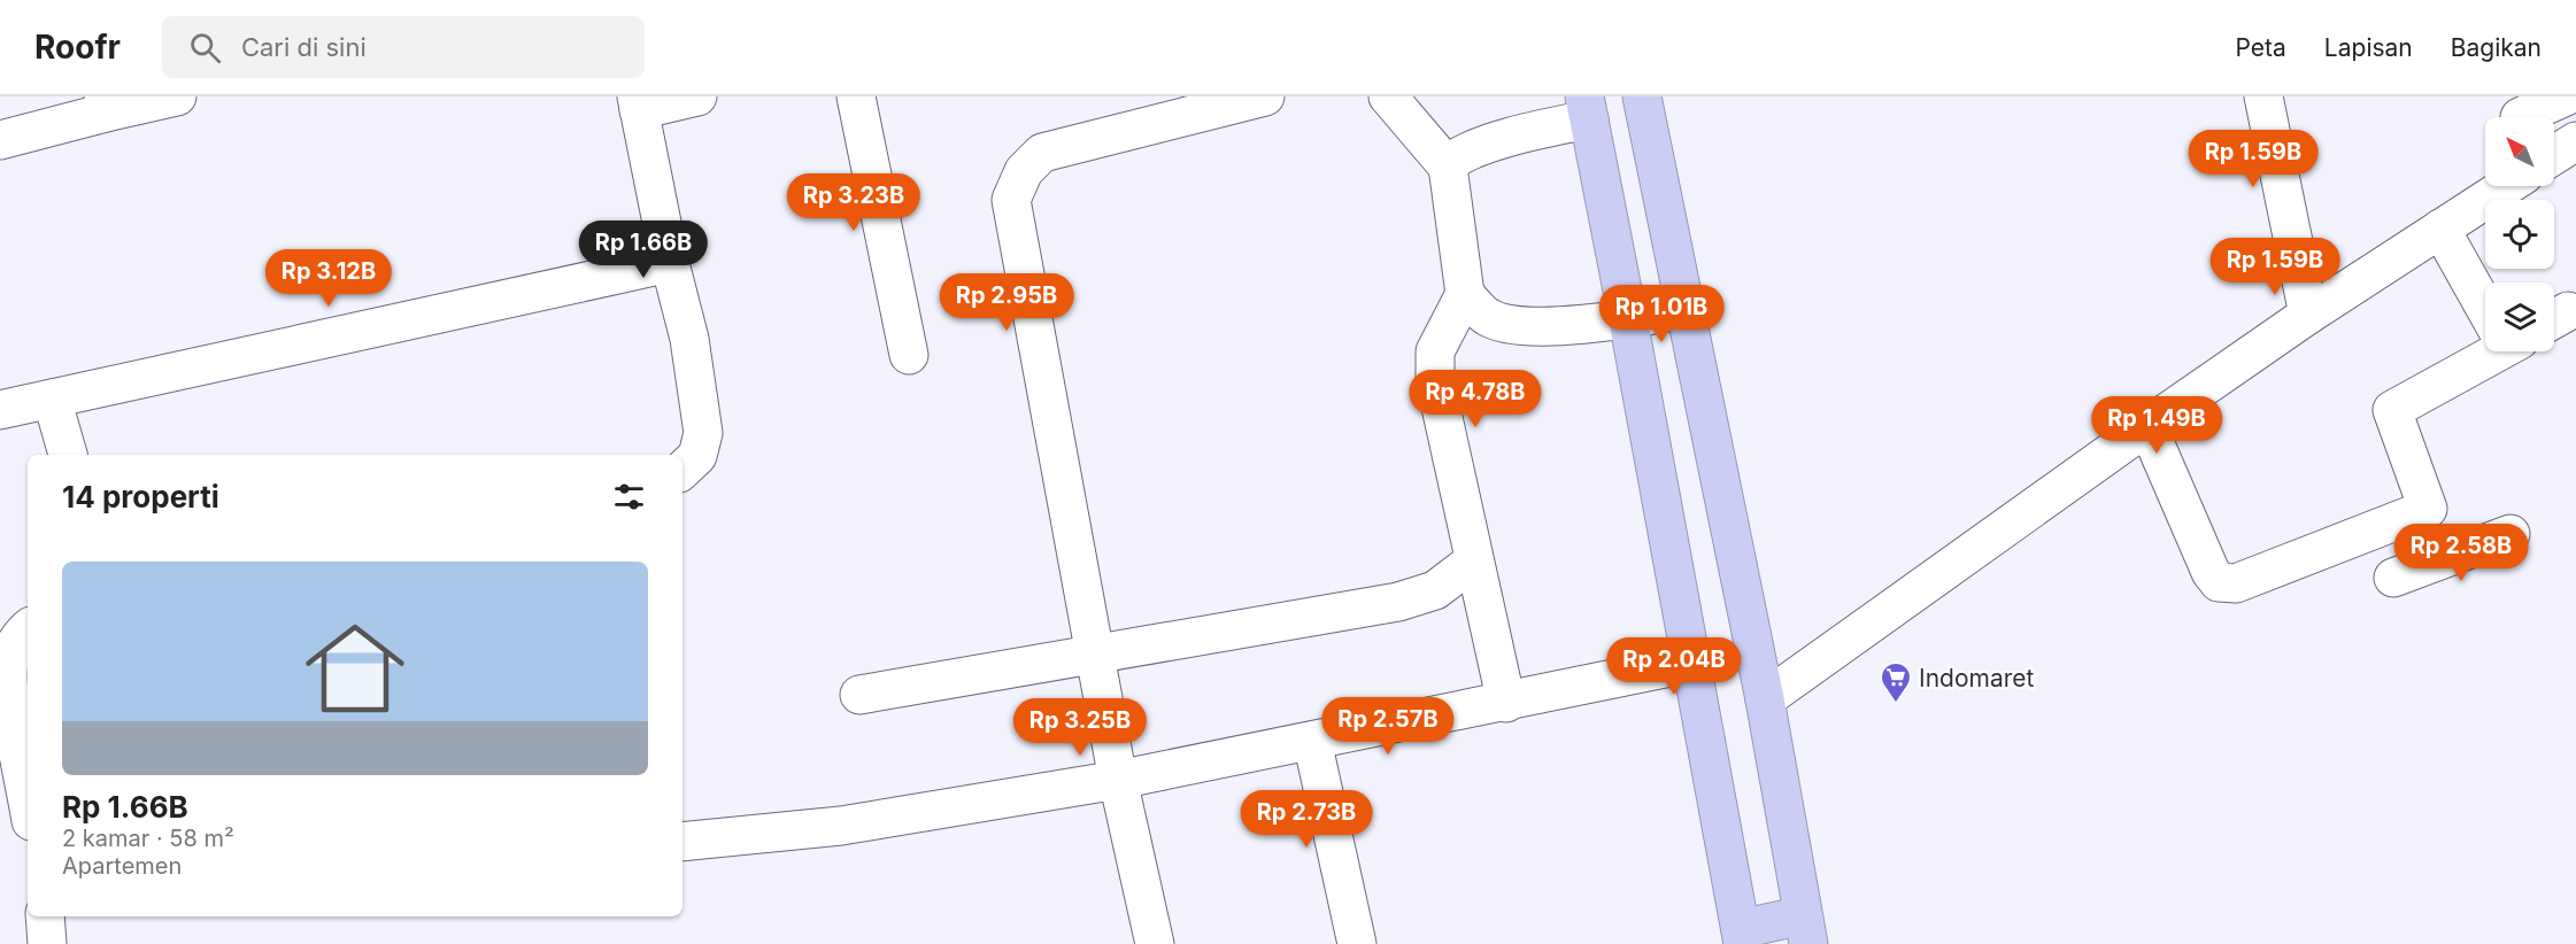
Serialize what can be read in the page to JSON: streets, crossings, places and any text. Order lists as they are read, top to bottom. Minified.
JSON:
{"places":{"supermarket":["Indomaret"]},"north":"top left","page":{"header":"Roofr","search":"Cari di sini","nav":["Peta","Lapisan","Bagikan"],"price":["Rp 1.59B","Rp 3.23B","Rp 1.66B","Rp 1.59B","Rp 3.12B","Rp 2.95B","Rp 1.01B","Rp 4.78B","Rp 1.49B","Rp 2.58B","Rp 2.04B","Rp 2.57B","Rp 3.25B","Rp 2.73B"],"heading":"14 properti","list":[{"name":"Rp 1.66B","note":"2 kamar · 58 m² · Apartemen"}]}}
